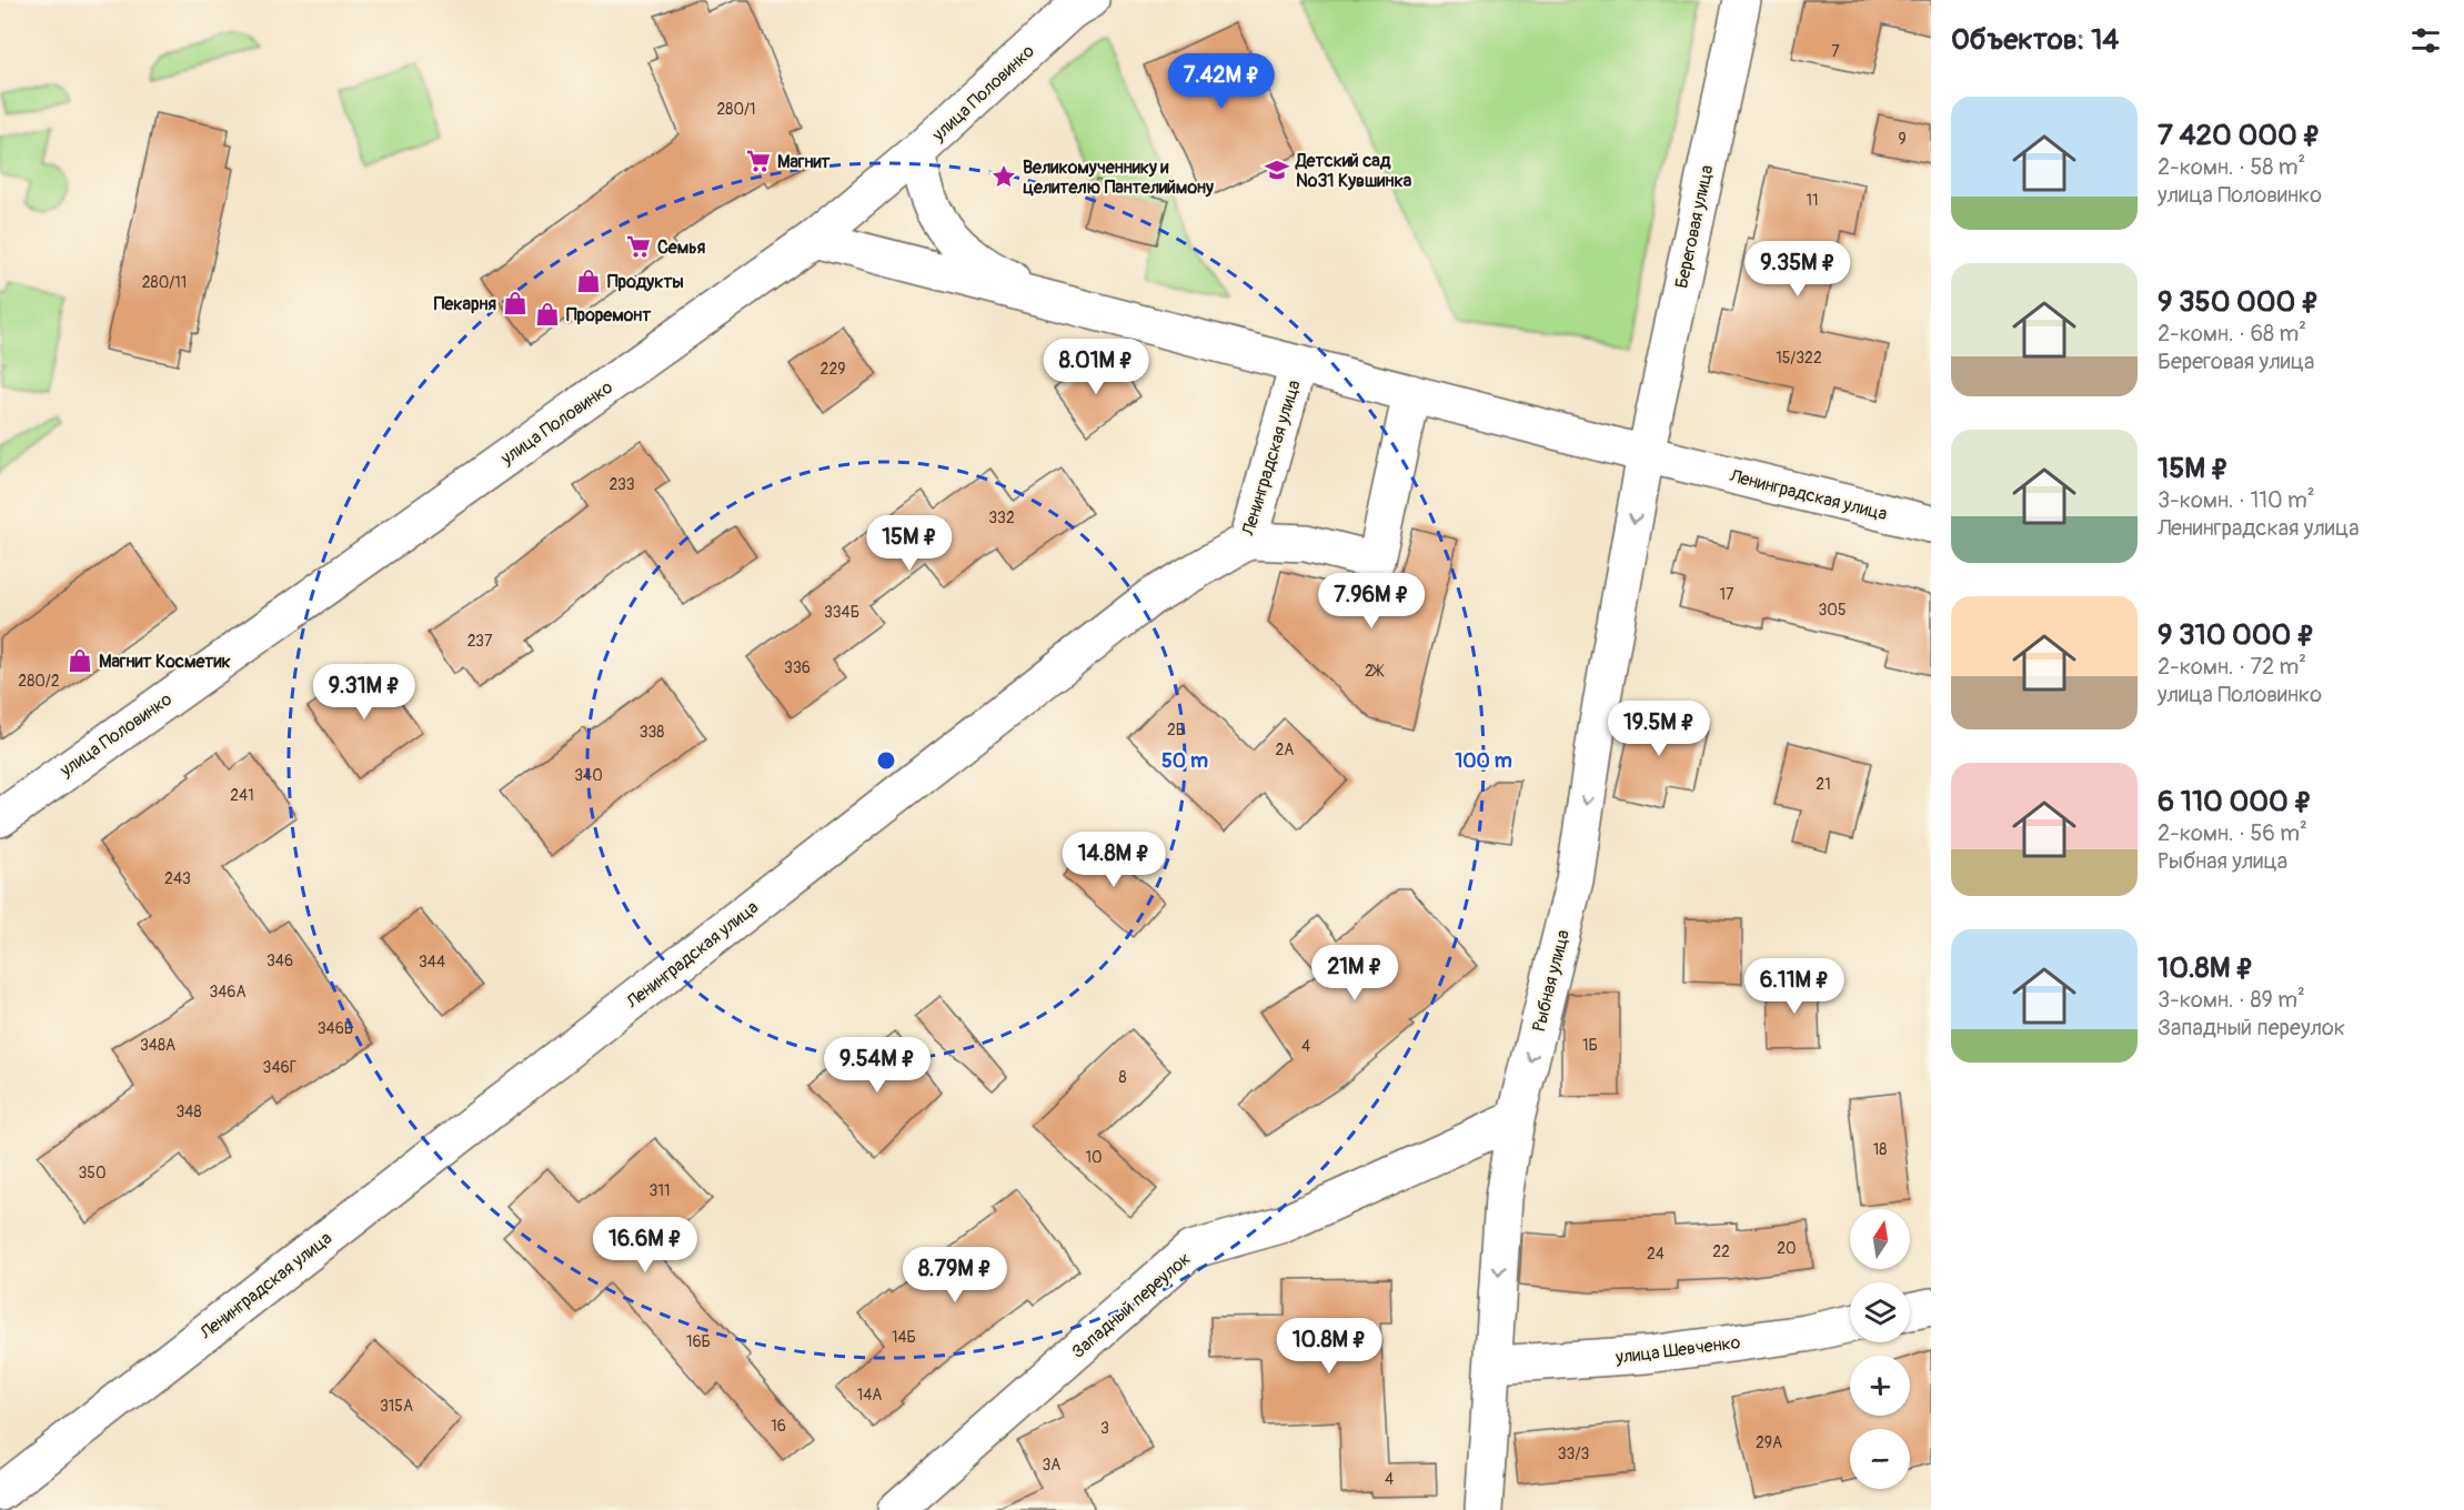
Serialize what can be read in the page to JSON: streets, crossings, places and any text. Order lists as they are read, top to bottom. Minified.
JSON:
{"streets":{"street":["улица Половинко","Береговая улица","Ленинградская улица","Рыбная улица","Западный переулок","улица Шевченко"]},"crossings":[["улица Половинко","Ленинградская улица"],["Береговая улица","Ленинградская улица"],["Береговая улица","Рыбная улица"],["Ленинградская улица","Рыбная улица"],["Рыбная улица","Западный переулок"],["Рыбная улица","улица Шевченко"]],"one_way":["Рыбная улица"],"places":{"supermarket":["Магнит","Семья"],"school or university":["Детский сад №31 Кувшинка"],"place":["Великомученнику и целителю Пантелиймону"],"shop":["Продукты","Пекарня","Проремонт","Магнит Косметик"]},"house_numbers":["7","280/1","9","11","280/11","15/322","229","233","332","17","305","334Б","237","336","2Ж","280/2","2Б","338","2А","340","21","241","243","346","344","346А","346Б","348А","1Б","4","346Г","8","348","18","10","350","311","20","22","24","14Б","16Б","14А","315А","16","3","29А","33/3","3А","4"],"north":"top","page":{"heading":"Объектов: 14","price":["7.42M ₽","9.35M ₽","8.01M ₽","15M ₽","7.96M ₽","9.31M ₽","19.5M ₽","14.8M ₽","21M ₽","6.11M ₽","9.54M ₽","16.6M ₽","8.79M ₽","10.8M ₽"],"list":[{"name":"7 420 000 ₽","note":"2-комн. · 58 m² · улица Половинко"},{"name":"9 350 000 ₽","note":"2-комн. · 68 m² · Береговая улица"},{"name":"15M ₽","note":"3-комн. · 110 m² · Ленинградская улица"},{"name":"9 310 000 ₽","note":"2-комн. · 72 m² · улица Половинко"},{"name":"6 110 000 ₽","note":"2-комн. · 56 m² · Рыбная улица"},{"name":"10.8M ₽","note":"3-комн. · 89 m² · Западный переулок"}],"map_buttons":["+","−"]},"rings":["50 m","100 m"]}
